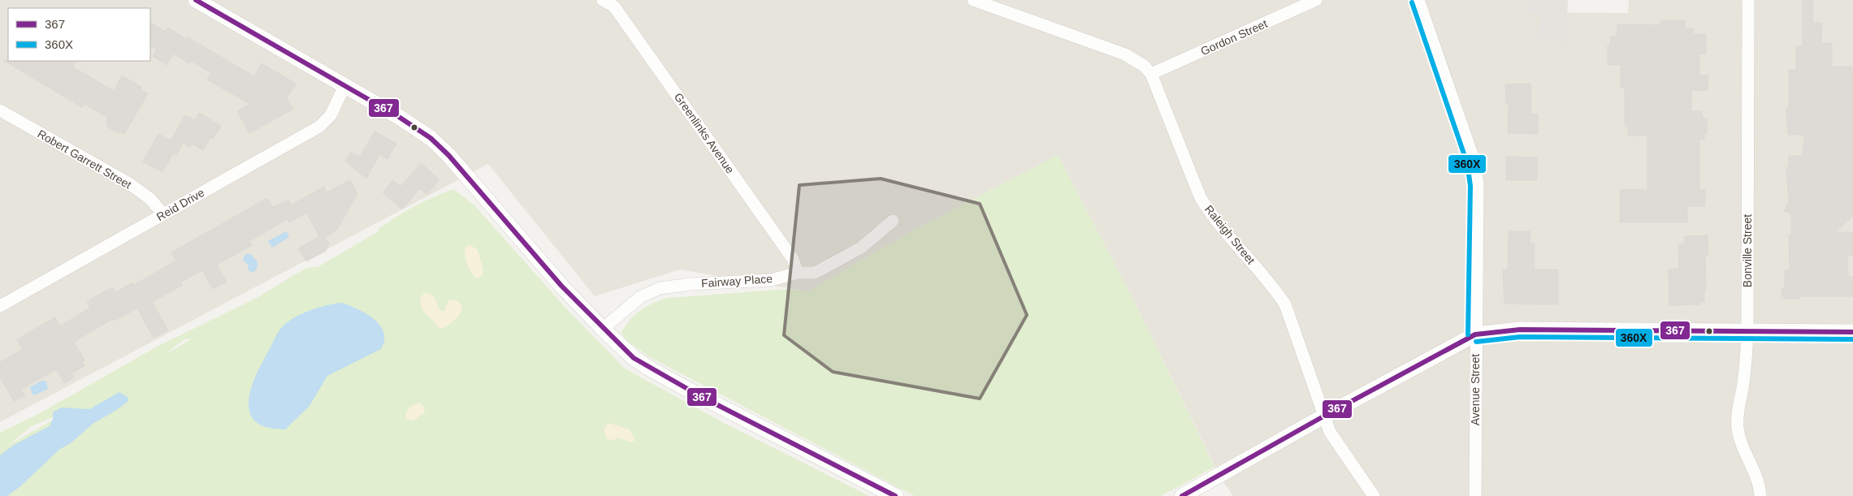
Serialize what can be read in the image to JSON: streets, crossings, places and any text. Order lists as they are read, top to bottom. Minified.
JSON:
{"streets":{"street":["Gordon Street","Greenlinks Avenue","Robert Garrett Street","Reid Drive","Raleigh Street","Bonville Street","Fairway Place","Avenue Street"]},"crossings":[["Gordon Street","Raleigh Street"],["Greenlinks Avenue","Fairway Place"],["Robert Garrett Street","Reid Drive"]],"lines":["transit line 367","transit line 360X"],"legend":["367","360X"]}
